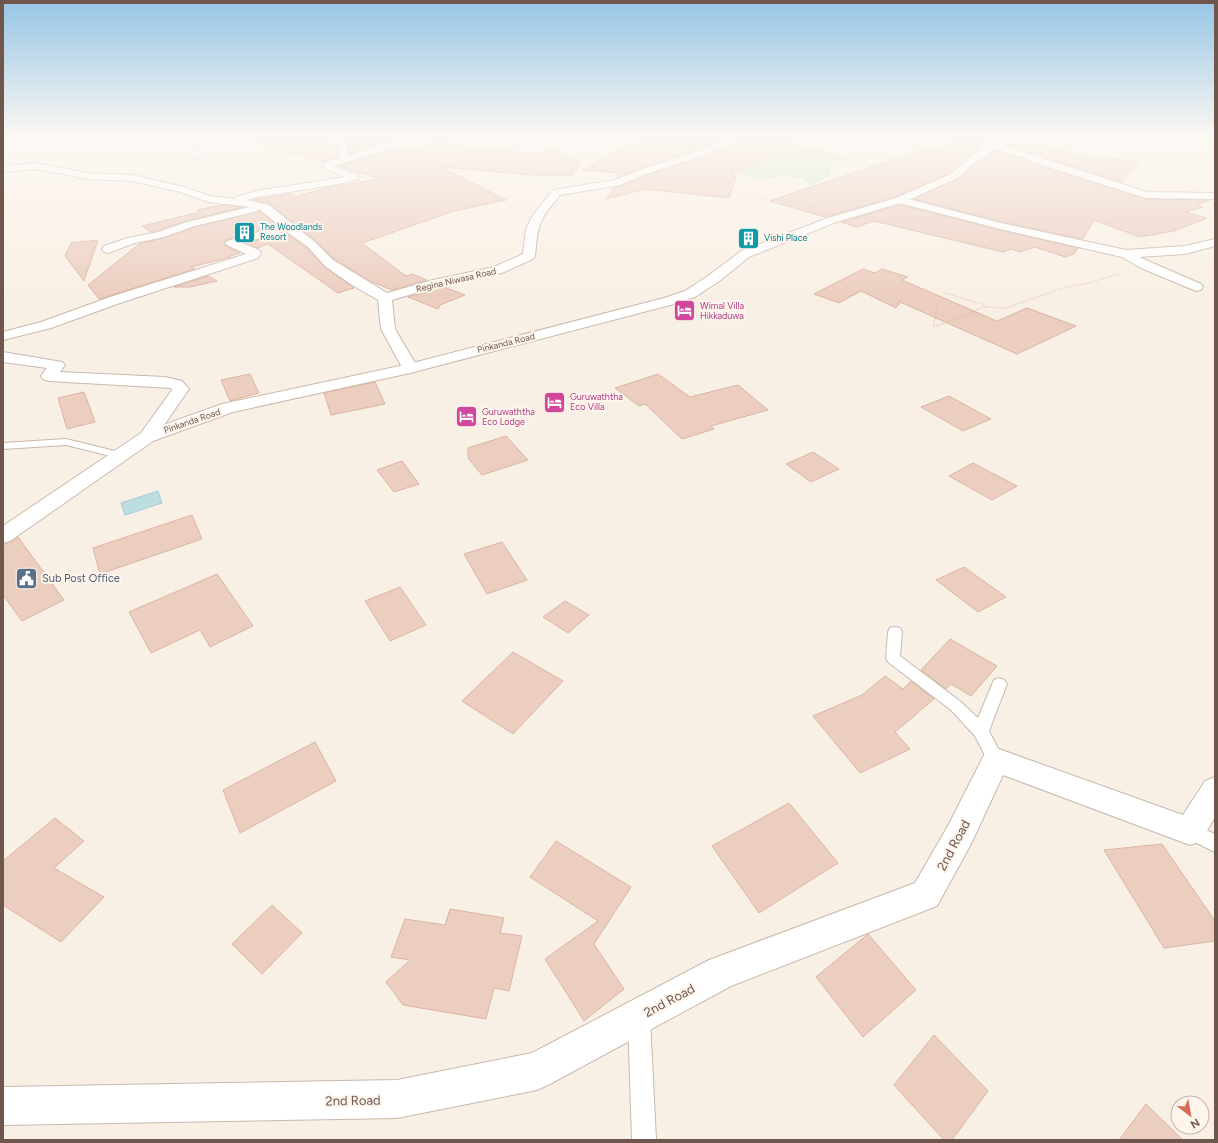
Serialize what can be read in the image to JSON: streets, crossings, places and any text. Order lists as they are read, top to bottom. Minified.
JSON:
{"streets":{"street":["Regina Niwasa Road","Pinkanda Road","2nd Road"]},"places":{"building":["The Woodlands Resort","Vishi Place"],"hotel":["Wimal Villa Hikkaduwa","Guruwaththa Eco Villa","Guruwaththa Eco Lodge"],"public building":["Sub Post Office"]},"north":"bottom right"}
